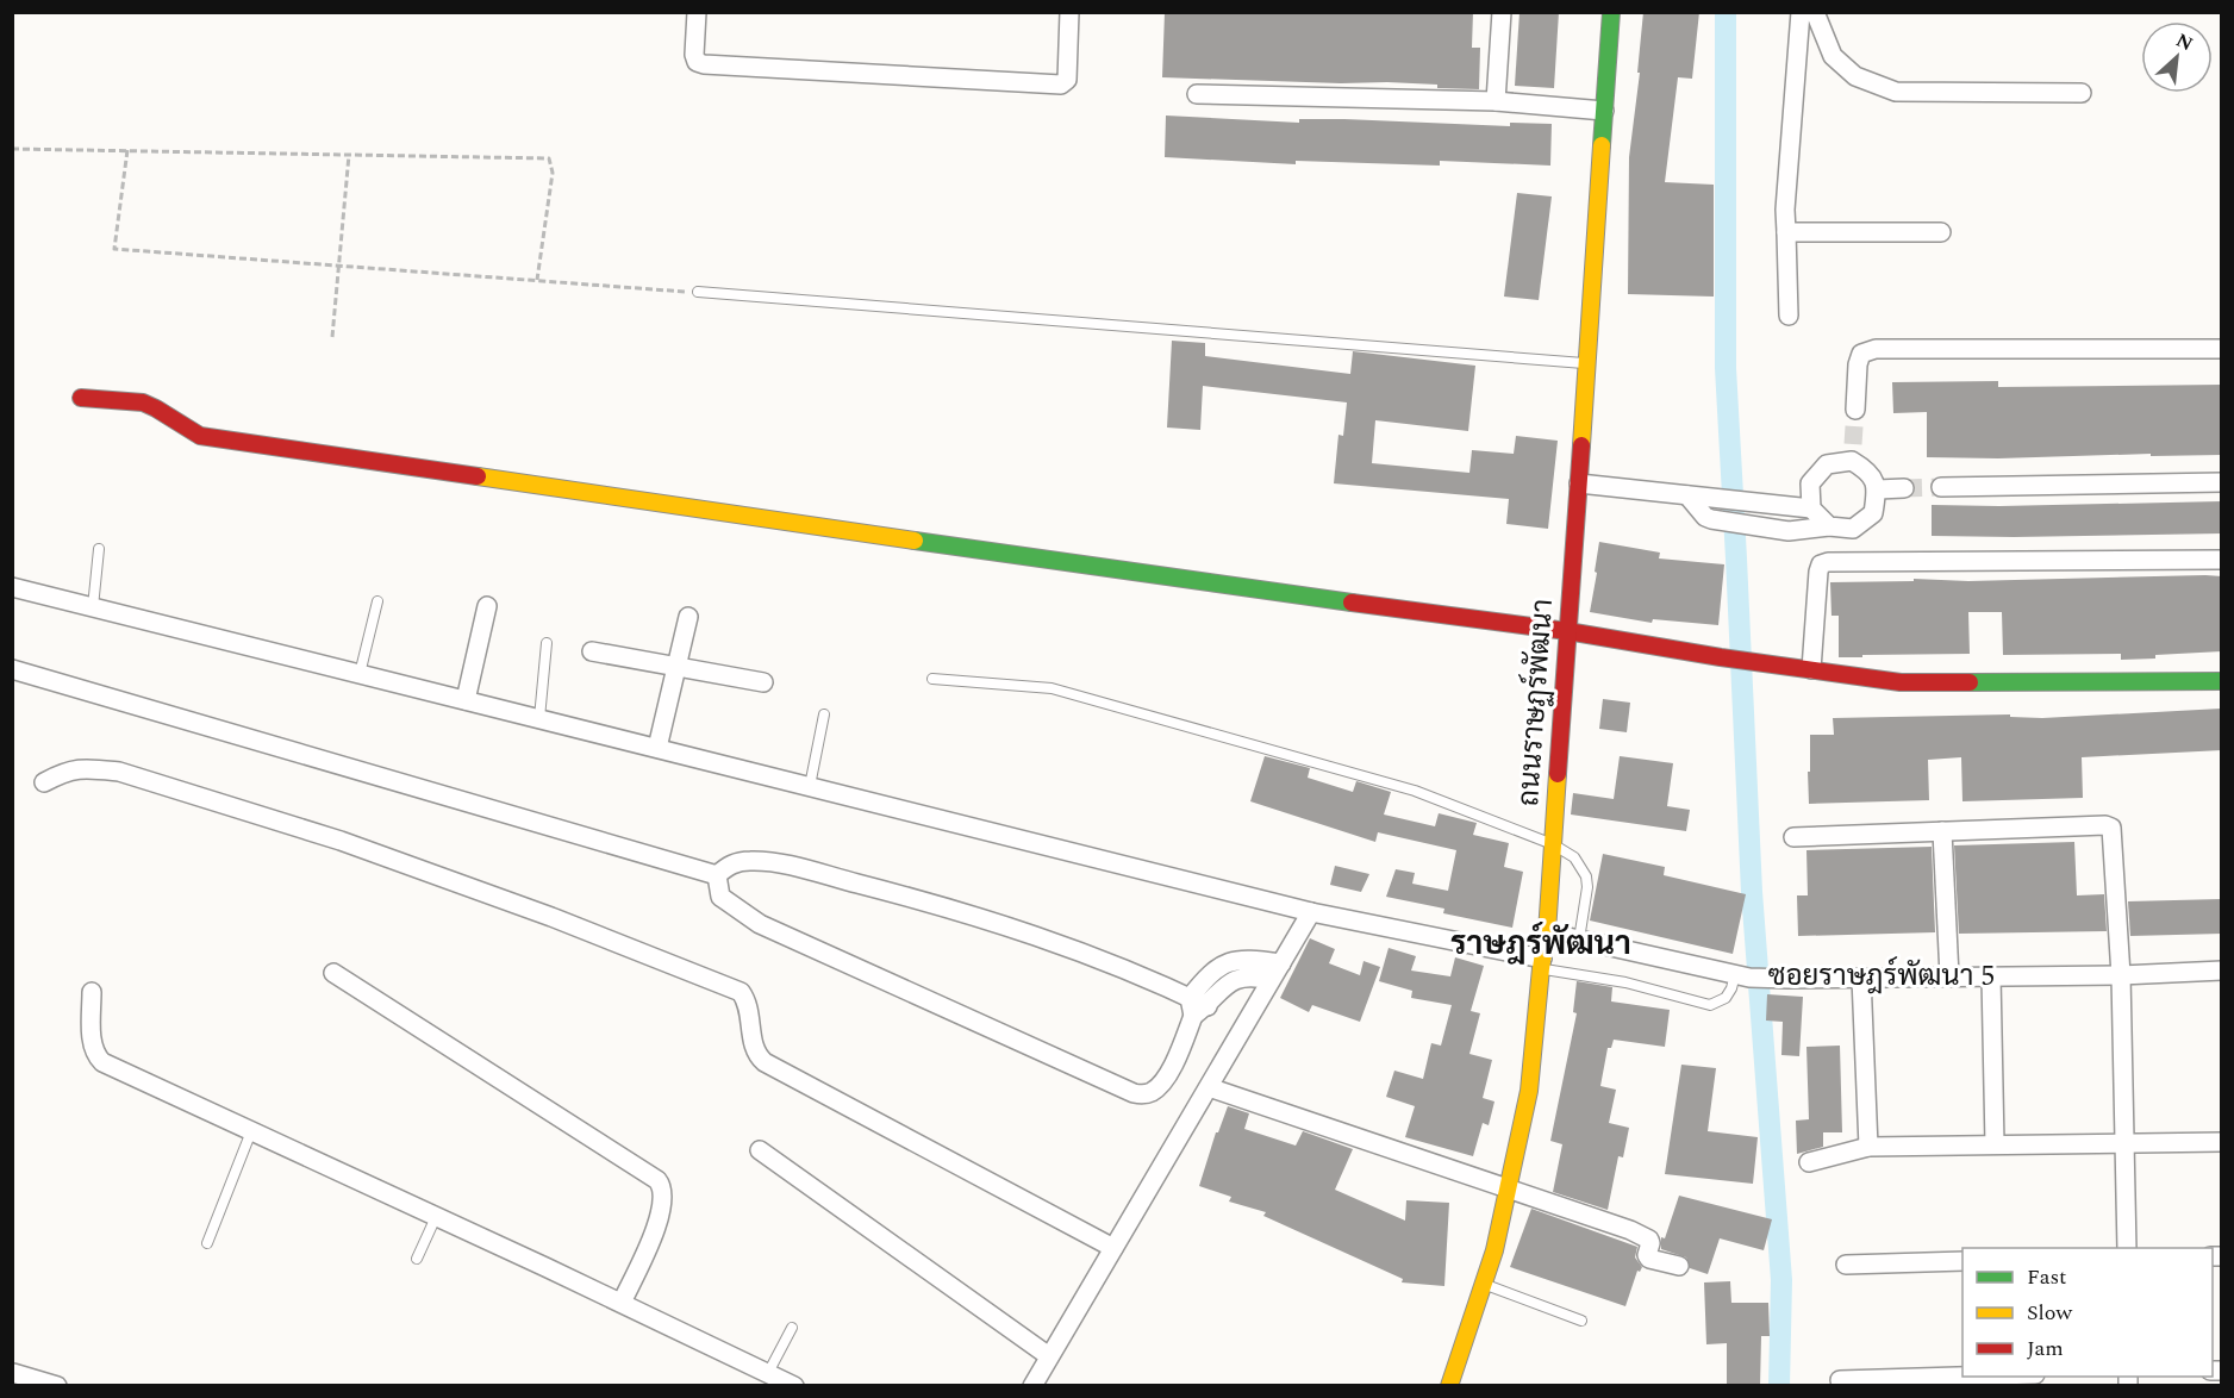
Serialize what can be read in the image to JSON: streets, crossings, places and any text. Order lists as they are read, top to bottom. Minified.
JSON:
{"streets":{"street":["ถนนราษฏร์พัฒนา","ซอยราษฎร์พัฒนา 5"]},"crossings":[["ถนนราษฏร์พัฒนา","ซอยราษฎร์พัฒนา 5"]],"districts":["ราษฎร์พัฒนา"],"legend":["Fast","Slow","Jam"],"north":"top right"}
